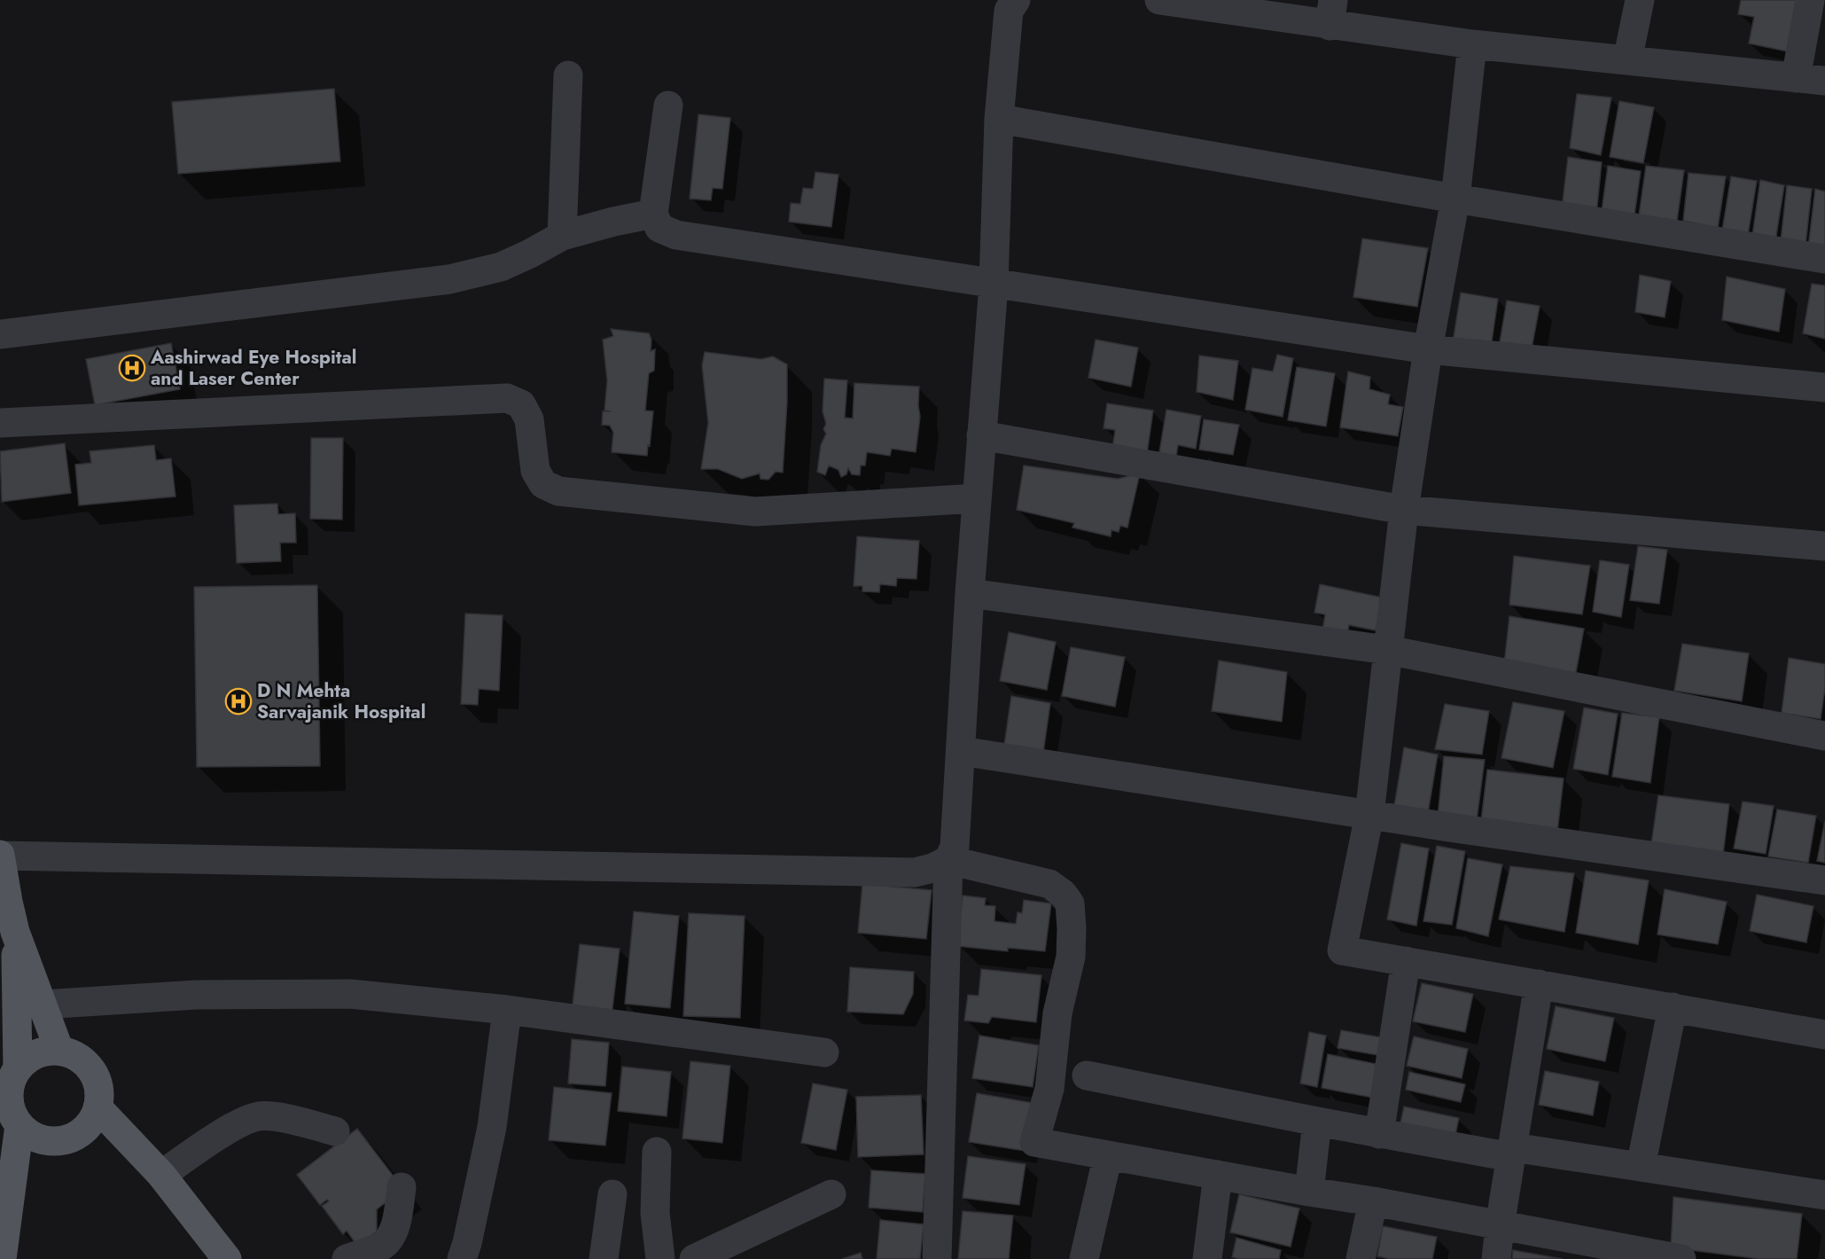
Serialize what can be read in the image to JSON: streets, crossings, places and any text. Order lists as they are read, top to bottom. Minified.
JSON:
{"places":{"hospital":["Aashirwad Eye Hospital and Laser Center","D N Mehta Sarvajanik Hospital"]}}
